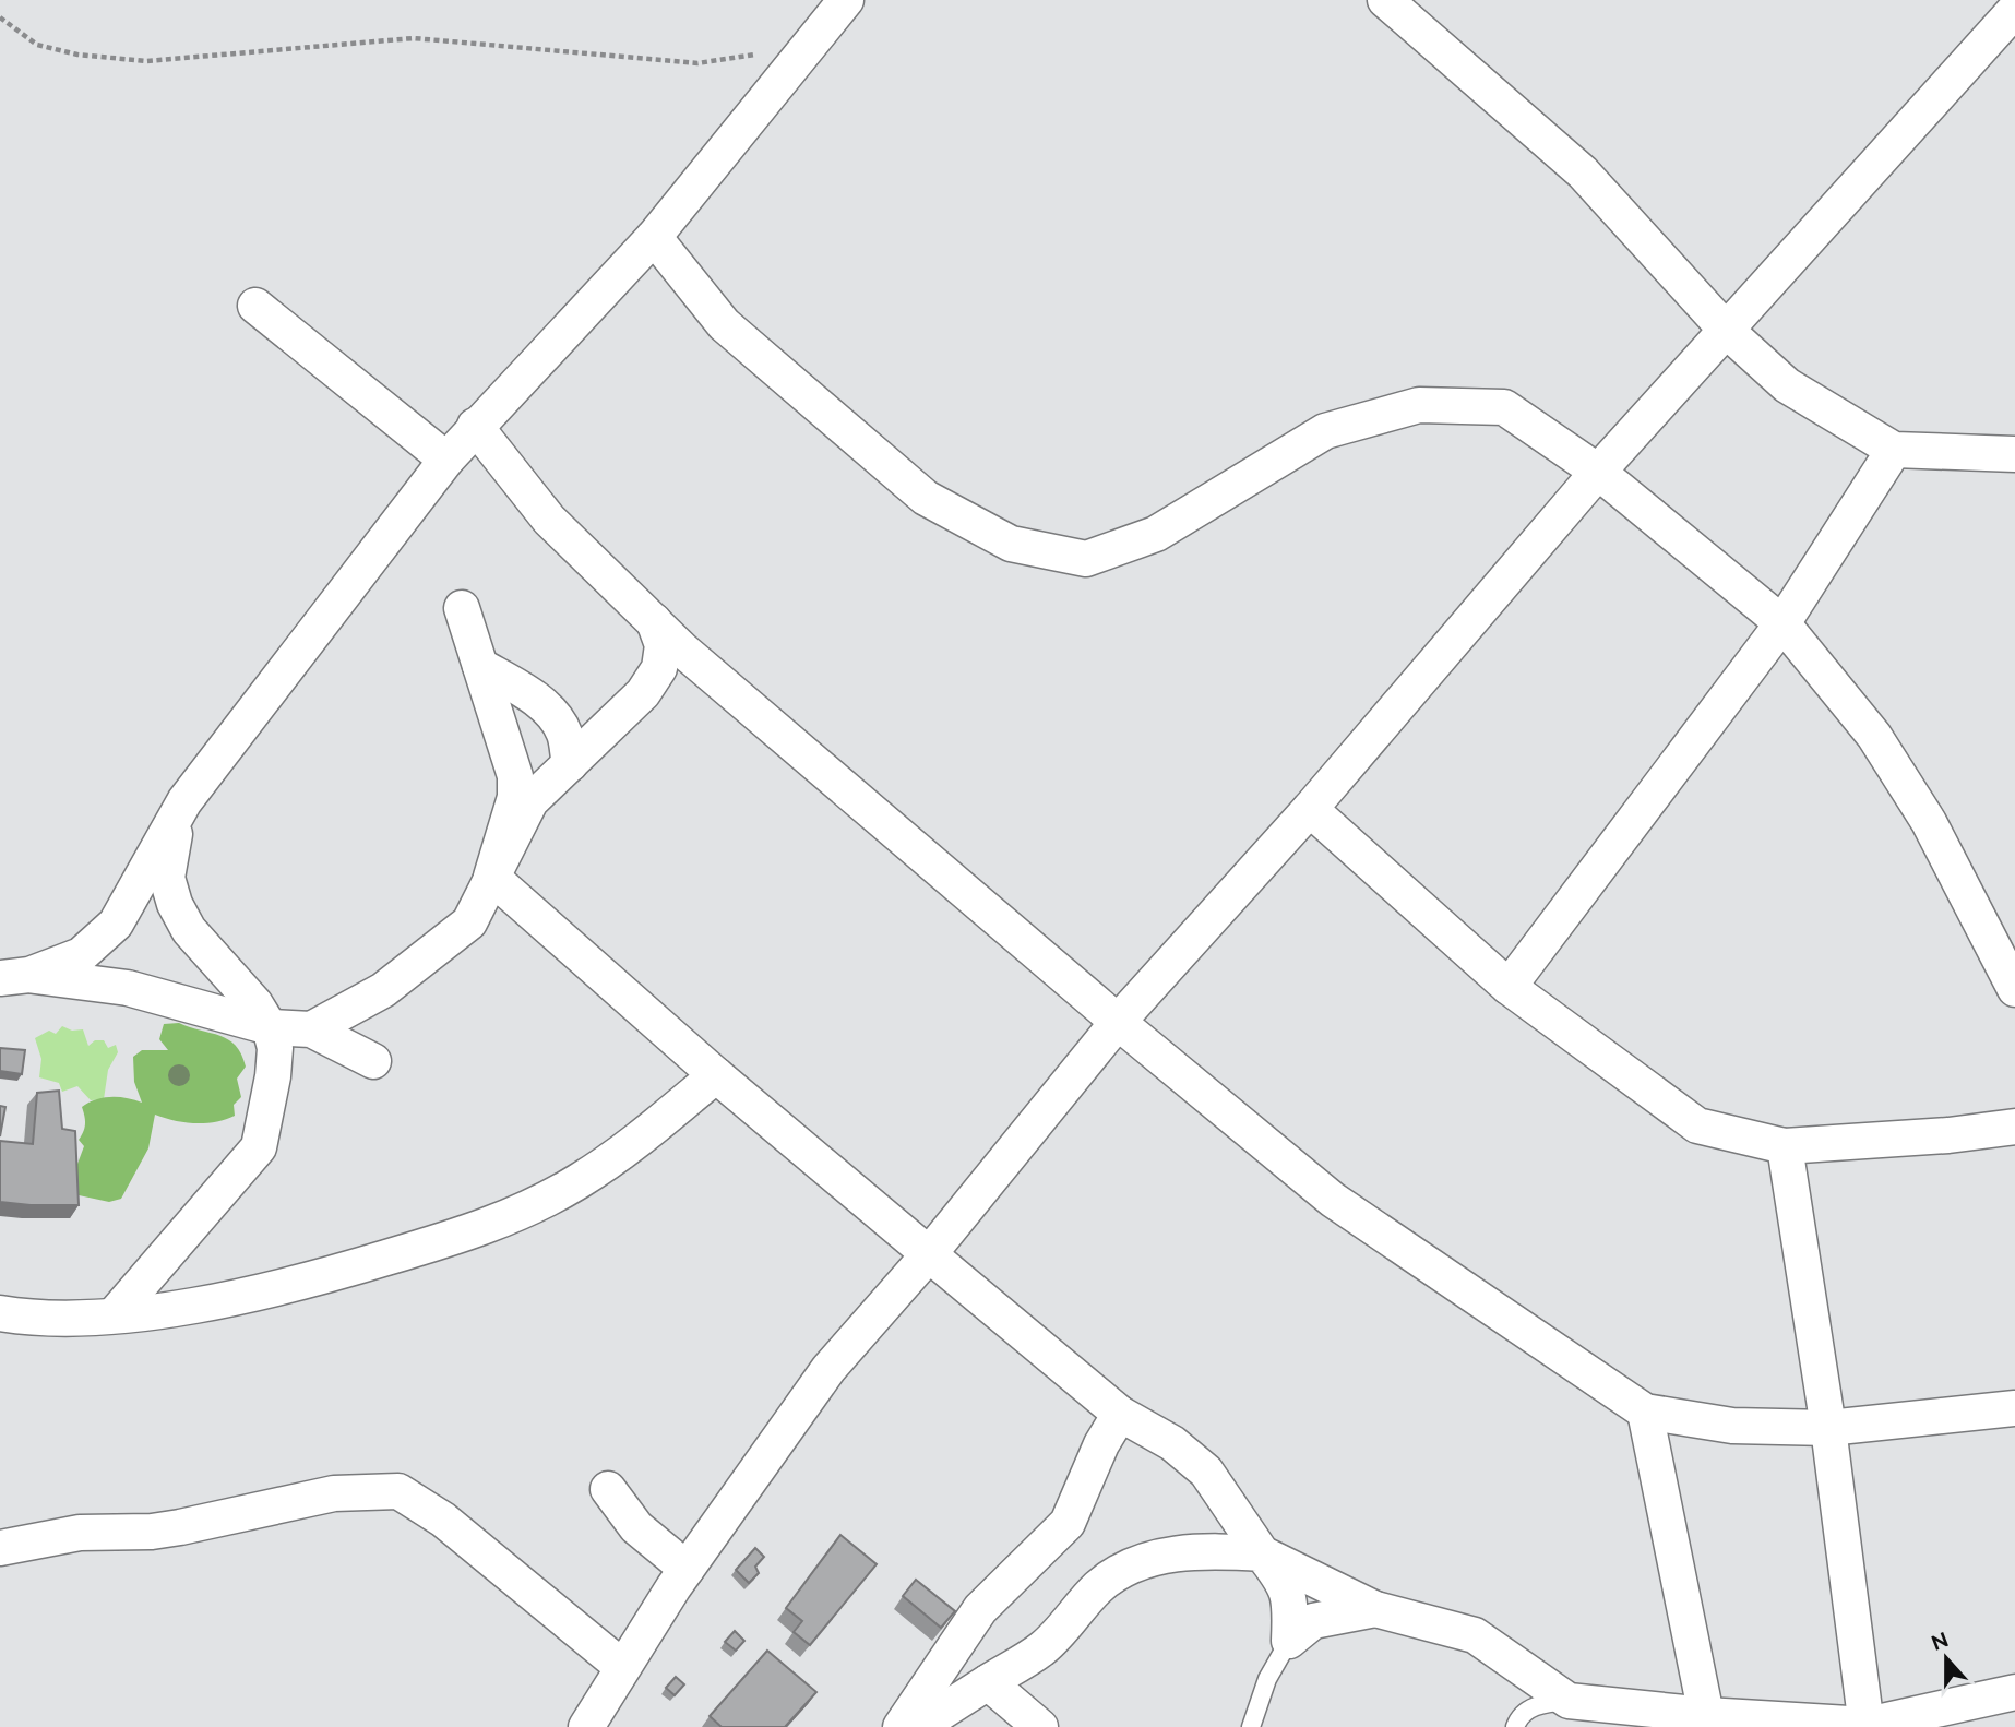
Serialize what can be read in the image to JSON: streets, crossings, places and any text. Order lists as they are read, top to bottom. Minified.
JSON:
{"north":"top"}
